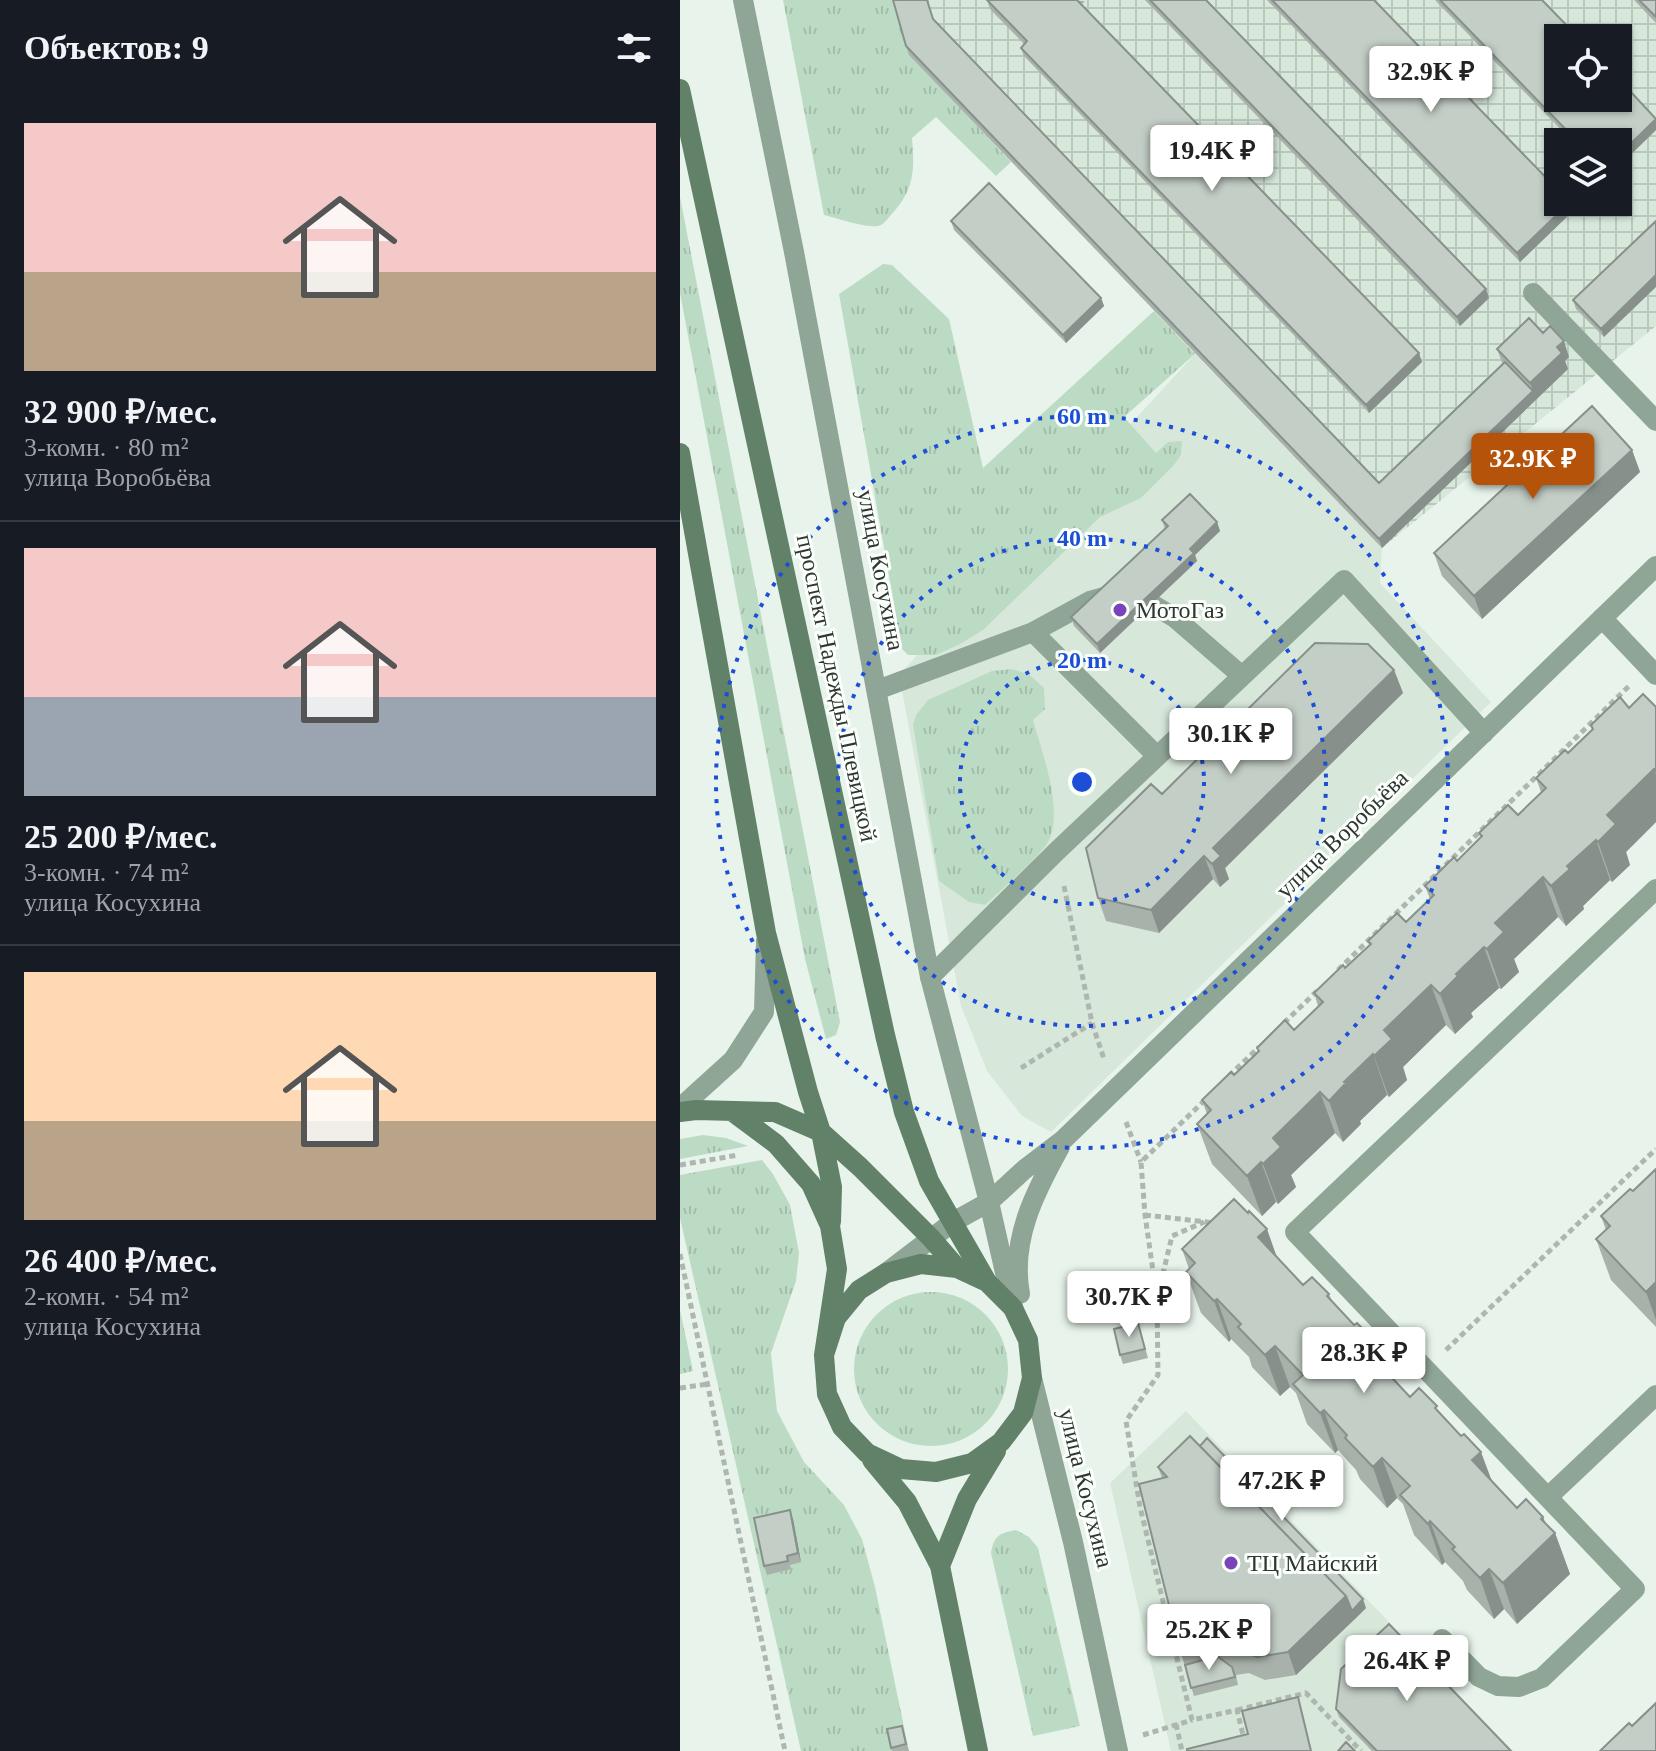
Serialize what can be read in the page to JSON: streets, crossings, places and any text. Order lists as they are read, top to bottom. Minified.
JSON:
{"streets":{"main road":["проспект Надежды Плевицкой"],"street":["улица Косухина","улица Воробьёва"]},"crossings":[["улица Косухина","проспект Надежды Плевицкой"]],"places":["МотоГаз","ТЦ Майский"],"page":{"heading":"Объектов: 9","price":["32.9K ₽","19.4K ₽","32.9K ₽","30.1K ₽","30.7K ₽","28.3K ₽","47.2K ₽","25.2K ₽","26.4K ₽"],"list":[{"name":"32 900 ₽/мес.","note":"3-комн. · 80 m² · улица Воробьёва"},{"name":"25 200 ₽/мес.","note":"3-комн. · 74 m² · улица Косухина"},{"name":"26 400 ₽/мес.","note":"2-комн. · 54 m² · улица Косухина"}]},"rings":["60 m","40 m","20 m"]}
